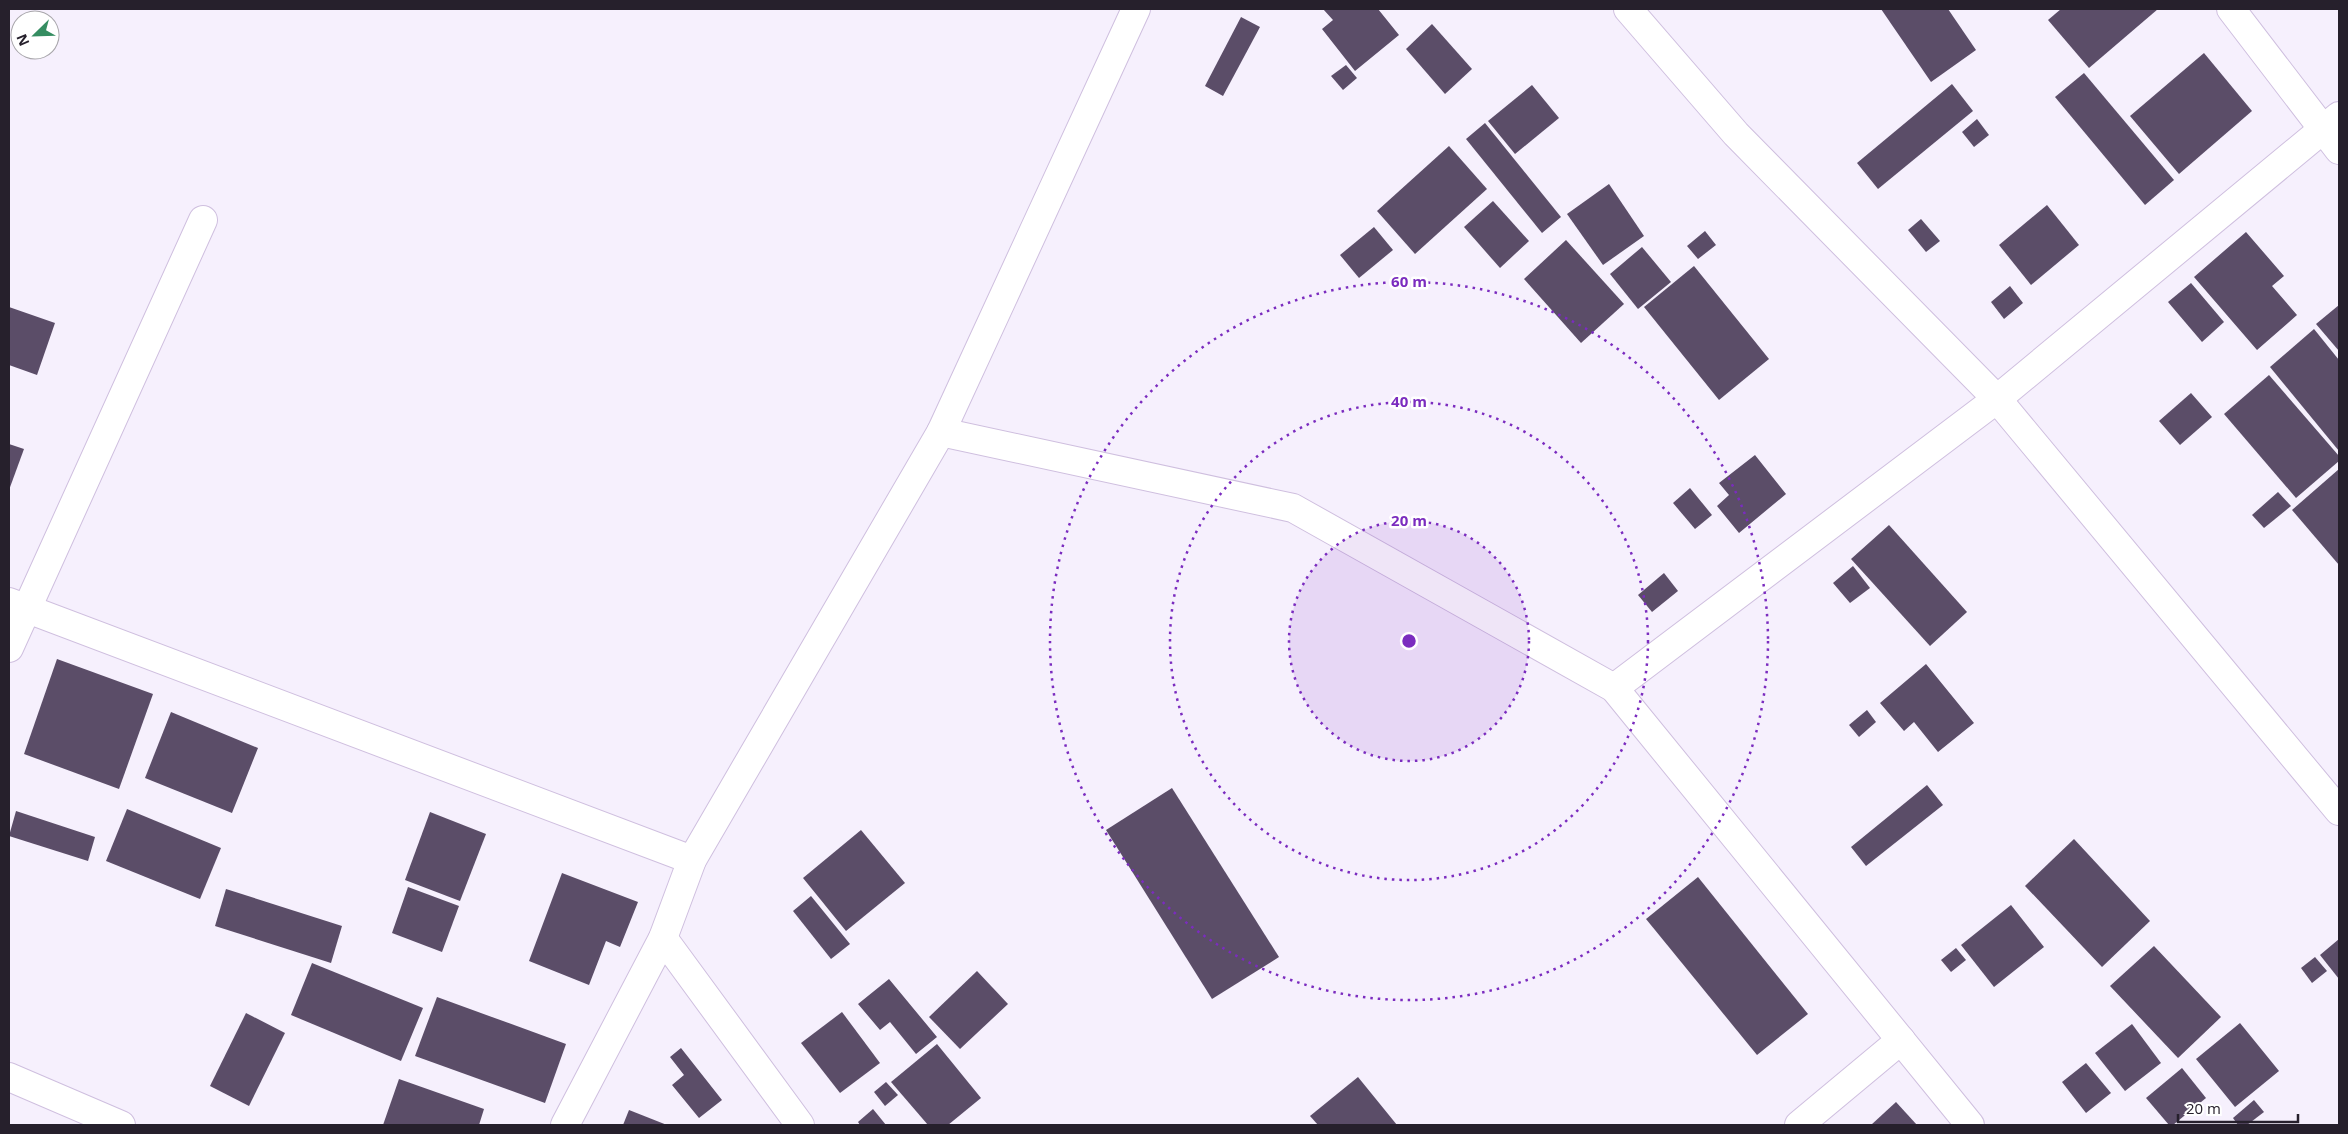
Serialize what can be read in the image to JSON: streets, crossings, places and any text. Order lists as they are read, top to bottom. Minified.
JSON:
{"scale_bar":"20 m","north":"bottom left","rings":["60 m","40 m","20 m"]}
